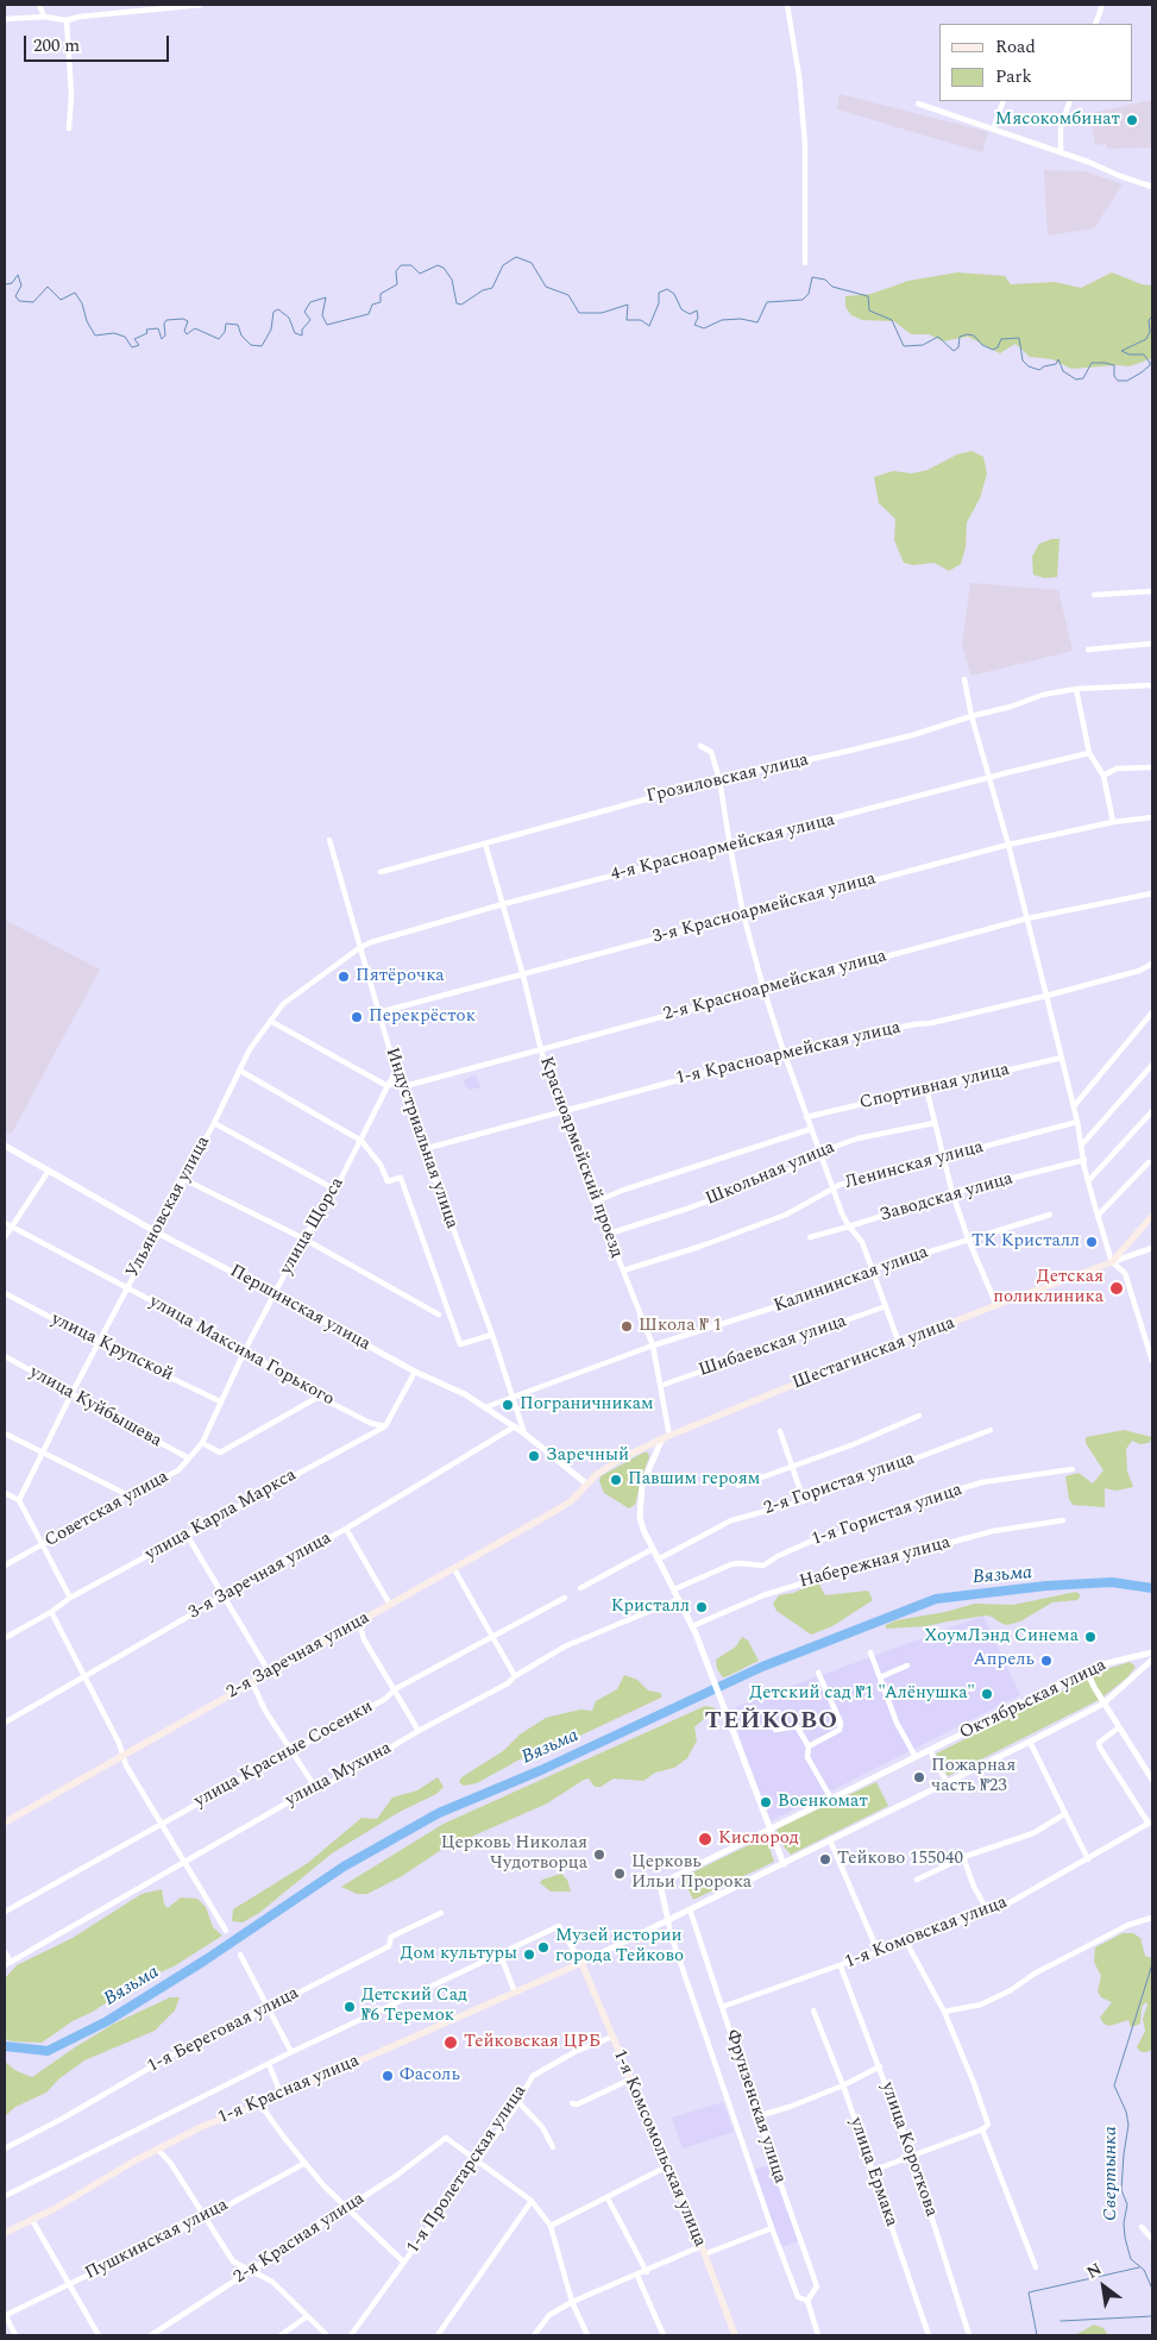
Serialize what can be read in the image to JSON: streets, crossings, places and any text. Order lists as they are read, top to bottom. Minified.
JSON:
{"streets":{"main road":["Шестагинская улица","2-я Заречная улица","1-я Красная улица","1-я Комсомольская улица"],"street":["Грозиловская улица","4-я Красноармейская улица","3-я Красноармейская улица","2-я Красноармейская улица","1-я Красноармейская улица","Спортивная улица","Индустриальная улица","Красноармейский проезд","Ленинская улица","Школьная улица","Заводская улица","Ульяновская улица","улица Щорса","Калининская улица","Першинская улица","Шибаевская улица","улица Крупской","улица Максима Горького","улица Куйбышева","2-я Гористая улица","Советская улица","улица Карла Маркса","1-я Гористая улица","Набережная улица","3-я Заречная улица","Октябрьская улица","улица Красные Сосенки","улица Мухина","1-я Комовская улица","1-я Береговая улица","Фрунзенская улица","улица Короткова","1-я Пролетарская улица","улица Ермака","2-я Красная улица","Пушкинская улица"]},"crossings":[["Грозиловская улица","Красноармейский проезд"],["4-я Красноармейская улица","Индустриальная улица"],["4-я Красноармейская улица","Красноармейский проезд"],["4-я Красноармейская улица","Ульяновская улица"],["3-я Красноармейская улица","Индустриальная улица"],["3-я Красноармейская улица","Красноармейский проезд"],["2-я Красноармейская улица","Индустриальная улица"],["2-я Красноармейская улица","Красноармейский проезд"],["1-я Красноармейская улица","Индустриальная улица"],["1-я Красноармейская улица","Красноармейский проезд"],["Индустриальная улица","Ульяновская улица"],["Индустриальная улица","улица Щорса"],["Индустриальная улица","Першинская улица"],["Красноармейский проезд","Ленинская улица"],["Красноармейский проезд","Школьная улица"],["Красноармейский проезд","Калининская улица"],["Красноармейский проезд","Шибаевская улица"],["Красноармейский проезд","Шестагинская улица"],["Ульяновская улица","Першинская улица"],["Ульяновская улица","улица Крупской"],["Ульяновская улица","улица Максима Горького"],["Ульяновская улица","улица Куйбышева"],["улица Щорса","Першинская улица"],["улица Щорса","улица Крупской"],["улица Щорса","улица Максима Горького"],["улица Щорса","Советская улица"],["Першинская улица","Шестагинская улица"],["Першинская улица","3-я Заречная улица"],["Першинская улица","2-я Заречная улица"],["улица Максима Горького","улица Карла Маркса"],["Шестагинская улица","2-я Заречная улица"],["улица Куйбышева","Советская улица"],["Октябрьская улица","1-я Красная улица"],["Октябрьская улица","Фрунзенская улица"],["Октябрьская улица","1-я Комсомольская улица"],["1-я Комовская улица","Фрунзенская улица"],["1-я Комовская улица","улица Короткова"],["1-я Красная улица","1-я Комсомольская улица"],["1-я Комсомольская улица","1-я Пролетарская улица"],["1-я Пролетарская улица","2-я Красная улица"]],"districts":["ТЕЙКОВО"],"water":["Вязьма","Свертынка"],"places":["Мясокомбинат","Пятёрочка","Перекрёсток","ТК Кристалл","Детская поликлиника","Школа № 1","Пограничникам","Заречный","Павшим героям","Кристалл","ХоумЛэнд Синема","Апрель","Детский сад №1 \"Алёнушка\"","Пожарная часть №23","Военкомат","Кислород","Церковь Николая Чудотворца","Тейково 155040","Церковь Ильи Пророка","Музей истории города Тейково","Дом культуры","Детский Сад №6 Теремок","Тейковская ЦРБ","Фасоль"],"legend":["Road","Park"],"scale_bar":"200 m","north":"top left"}
